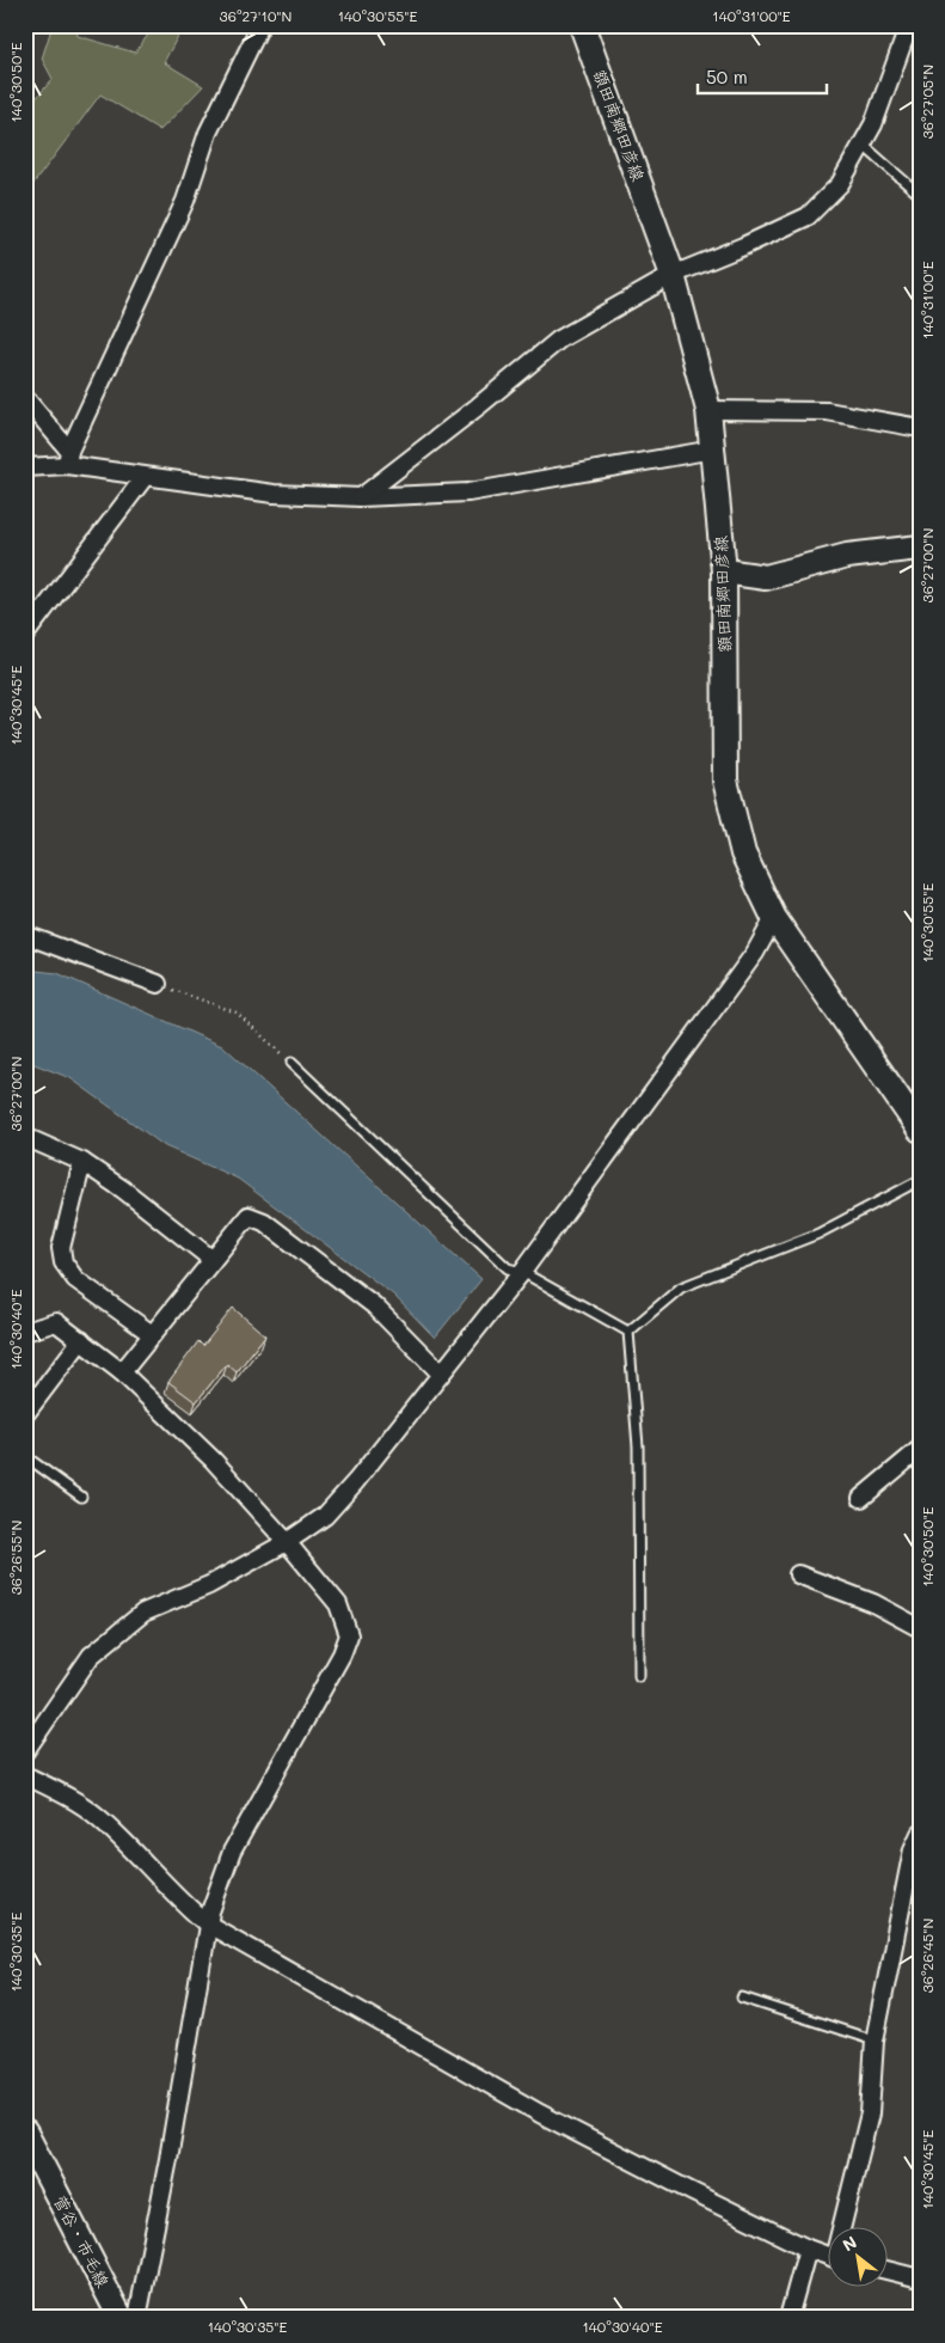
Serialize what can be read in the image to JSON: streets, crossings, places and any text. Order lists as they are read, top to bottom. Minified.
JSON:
{"streets":{"main road":["額田南郷田彦線","菅谷・市毛線"]},"scale_bar":"50 m","north":"top left","coordinates":["36°27'10\"N","140°30'55\"E","140°31'00\"E","140°30'50\"E","36°27'05\"N","36°27'00\"N","140°30'45\"E","140°30'40\"E","36°26'55\"N","140°30'35\"E","36°26'45\"N"]}
